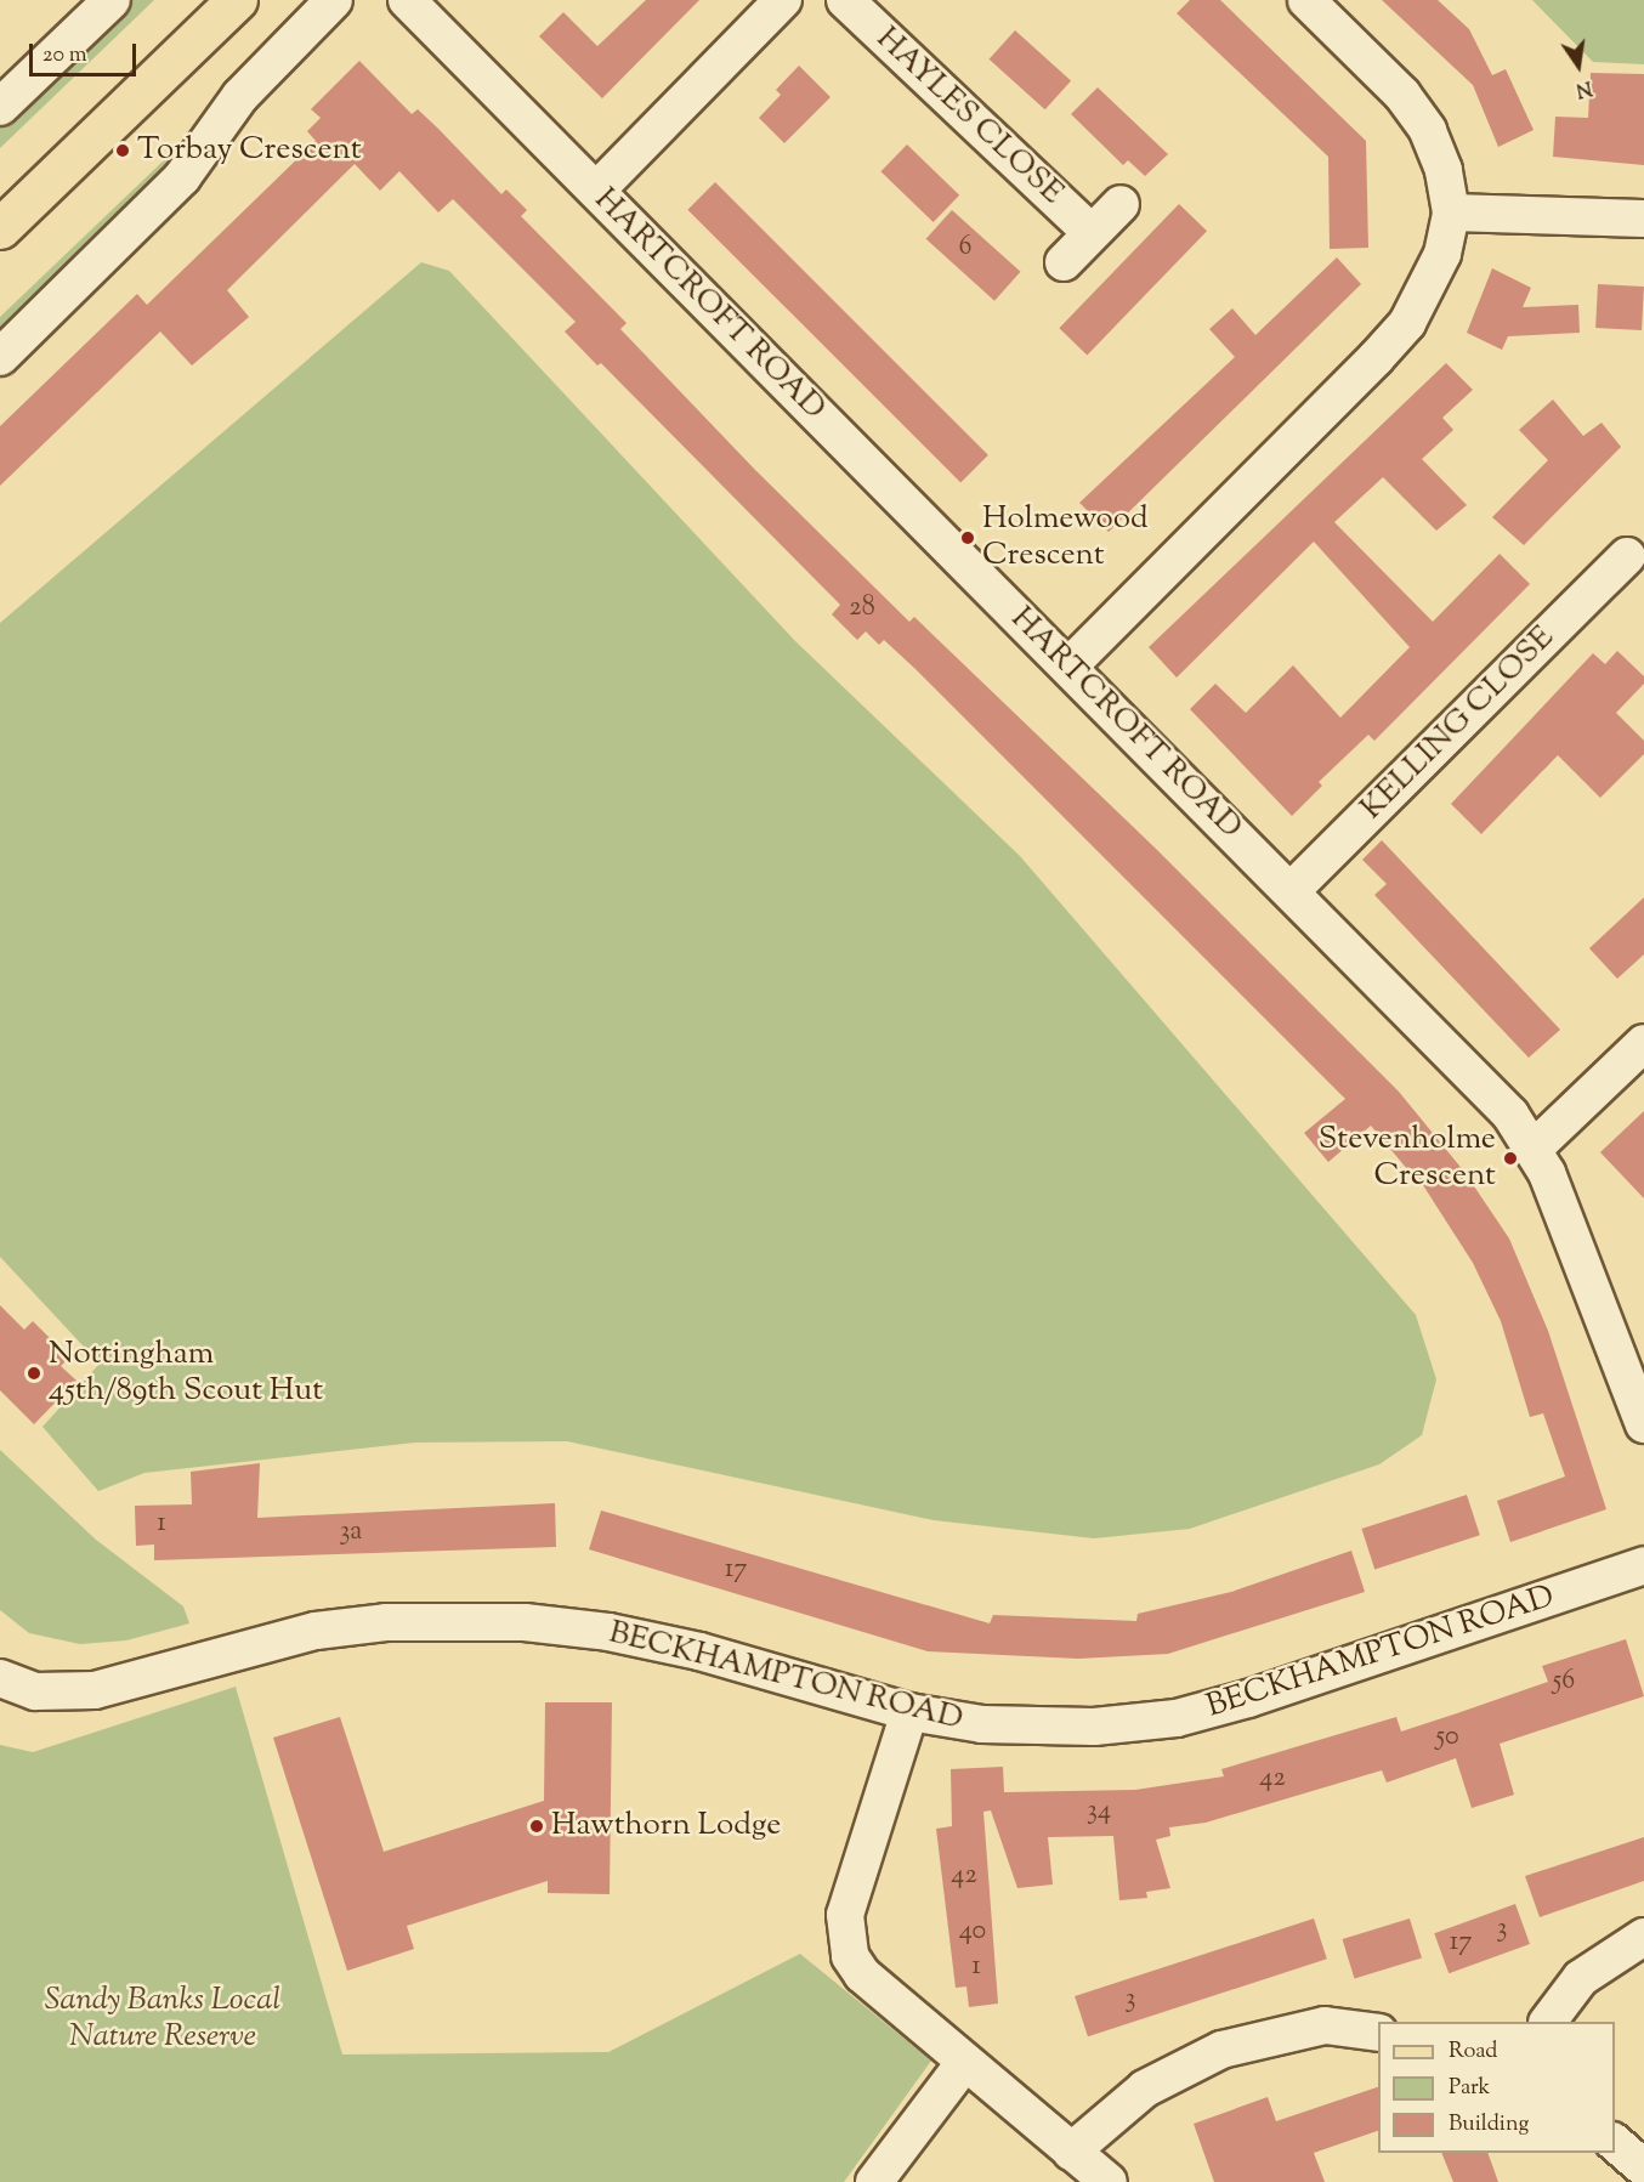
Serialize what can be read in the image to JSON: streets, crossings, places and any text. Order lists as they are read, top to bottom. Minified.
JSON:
{"streets":{"street":["HAYLES CLOSE","HARTCROFT ROAD","KELLING CLOSE","BECKHAMPTON ROAD"]},"crossings":[["HARTCROFT ROAD","KELLING CLOSE"]],"parks":["Sandy Banks Local Nature Reserve"],"places":["Torbay Crescent","Holmewood Crescent","Stevenholme Crescent","Nottingham 45th/89th Scout Hut","Hawthorn Lodge"],"house_numbers":["6","28","1","3a","17","56","50","42","34","42","3","40","17","1","3"],"legend":["Road","Park","Building"],"scale_bar":"20 m","north":"bottom"}
